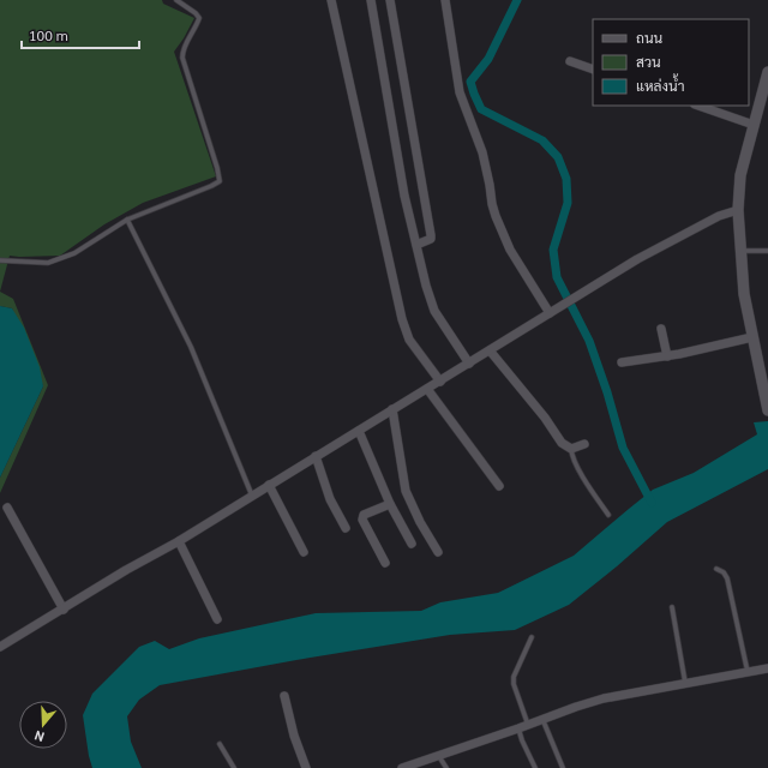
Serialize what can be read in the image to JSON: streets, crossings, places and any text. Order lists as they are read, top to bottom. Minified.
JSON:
{"legend":["ถนน","สวน","แหล่งน้ำ"],"scale_bar":"100 m","north":"bottom"}
